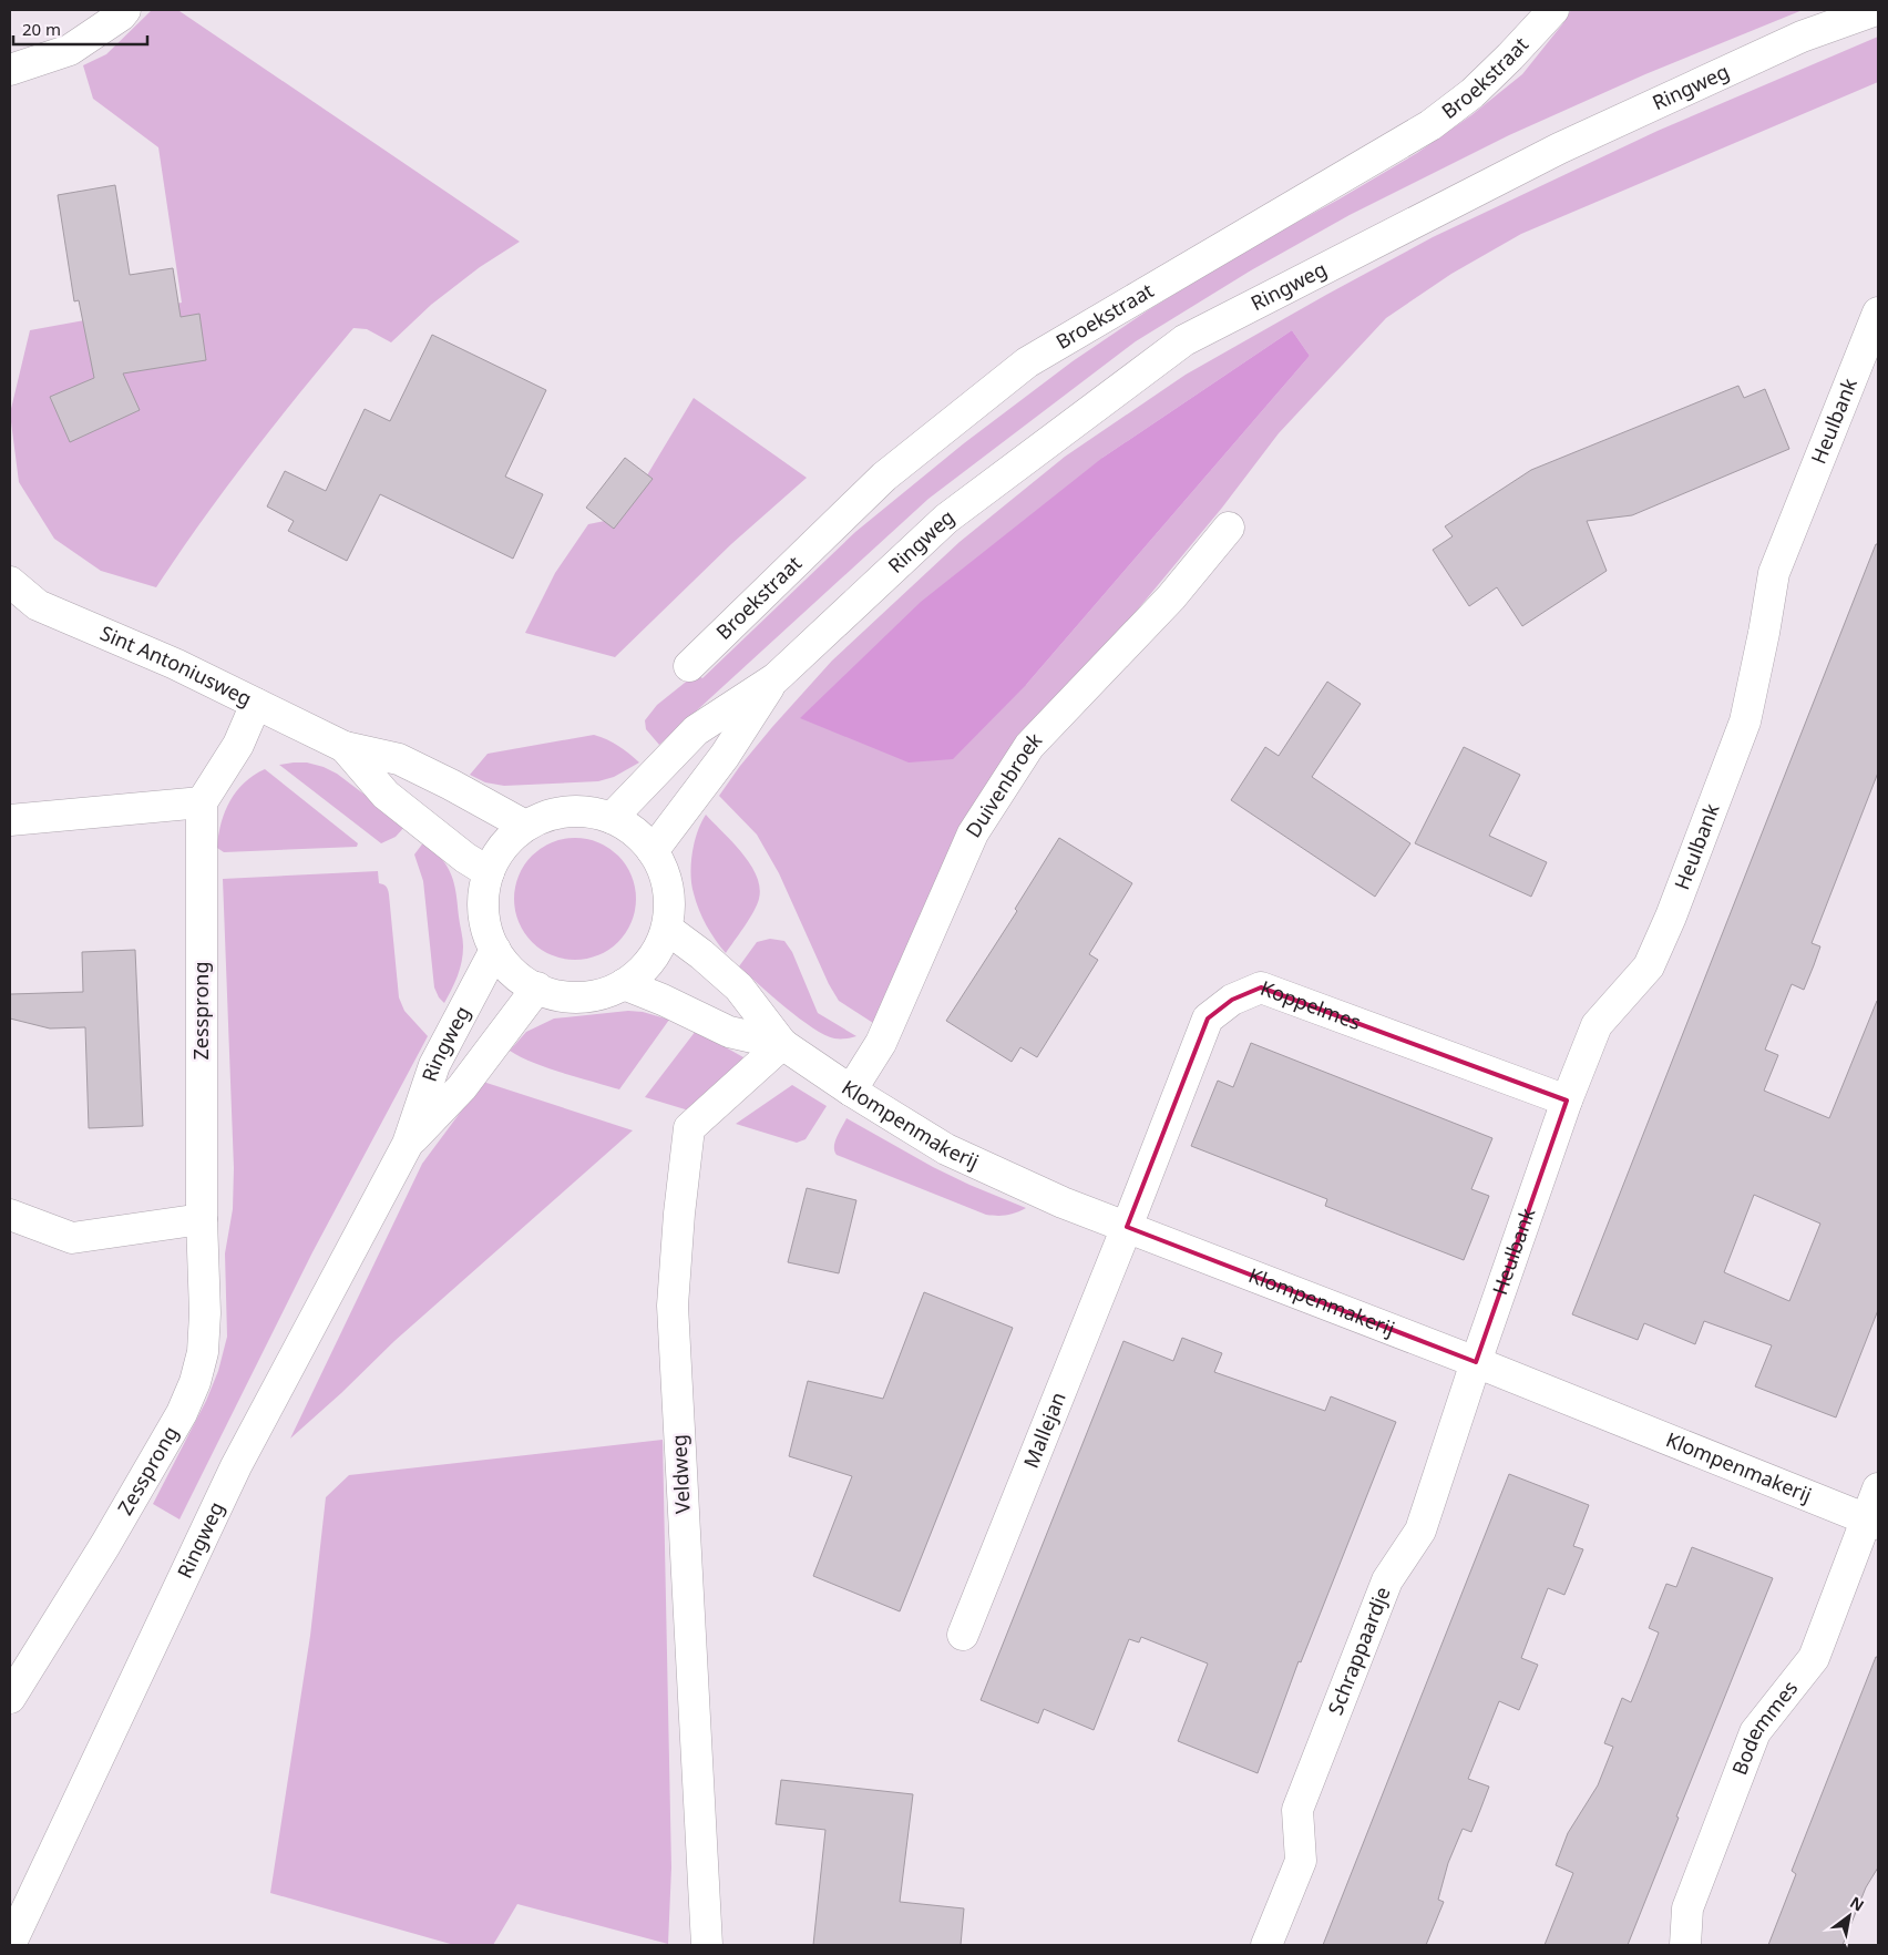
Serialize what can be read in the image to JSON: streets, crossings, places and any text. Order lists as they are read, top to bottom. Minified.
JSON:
{"streets":{"street":["Broekstraat","Ringweg","Heulbank","Sint Antoniusweg","Duivenbroek","Koppelmes","Zessprong","Klompenmakerij","Mallejan","Veldweg","Schrappaardje","Bodemmes"]},"crossings":[["Ringweg","Sint Antoniusweg"],["Ringweg","Klompenmakerij"],["Heulbank","Koppelmes"],["Heulbank","Klompenmakerij"],["Heulbank","Schrappaardje"],["Sint Antoniusweg","Klompenmakerij"],["Duivenbroek","Klompenmakerij"],["Koppelmes","Klompenmakerij"],["Koppelmes","Mallejan"],["Klompenmakerij","Mallejan"],["Klompenmakerij","Veldweg"],["Klompenmakerij","Schrappaardje"],["Klompenmakerij","Bodemmes"]],"scale_bar":"20 m","north":"top right"}
